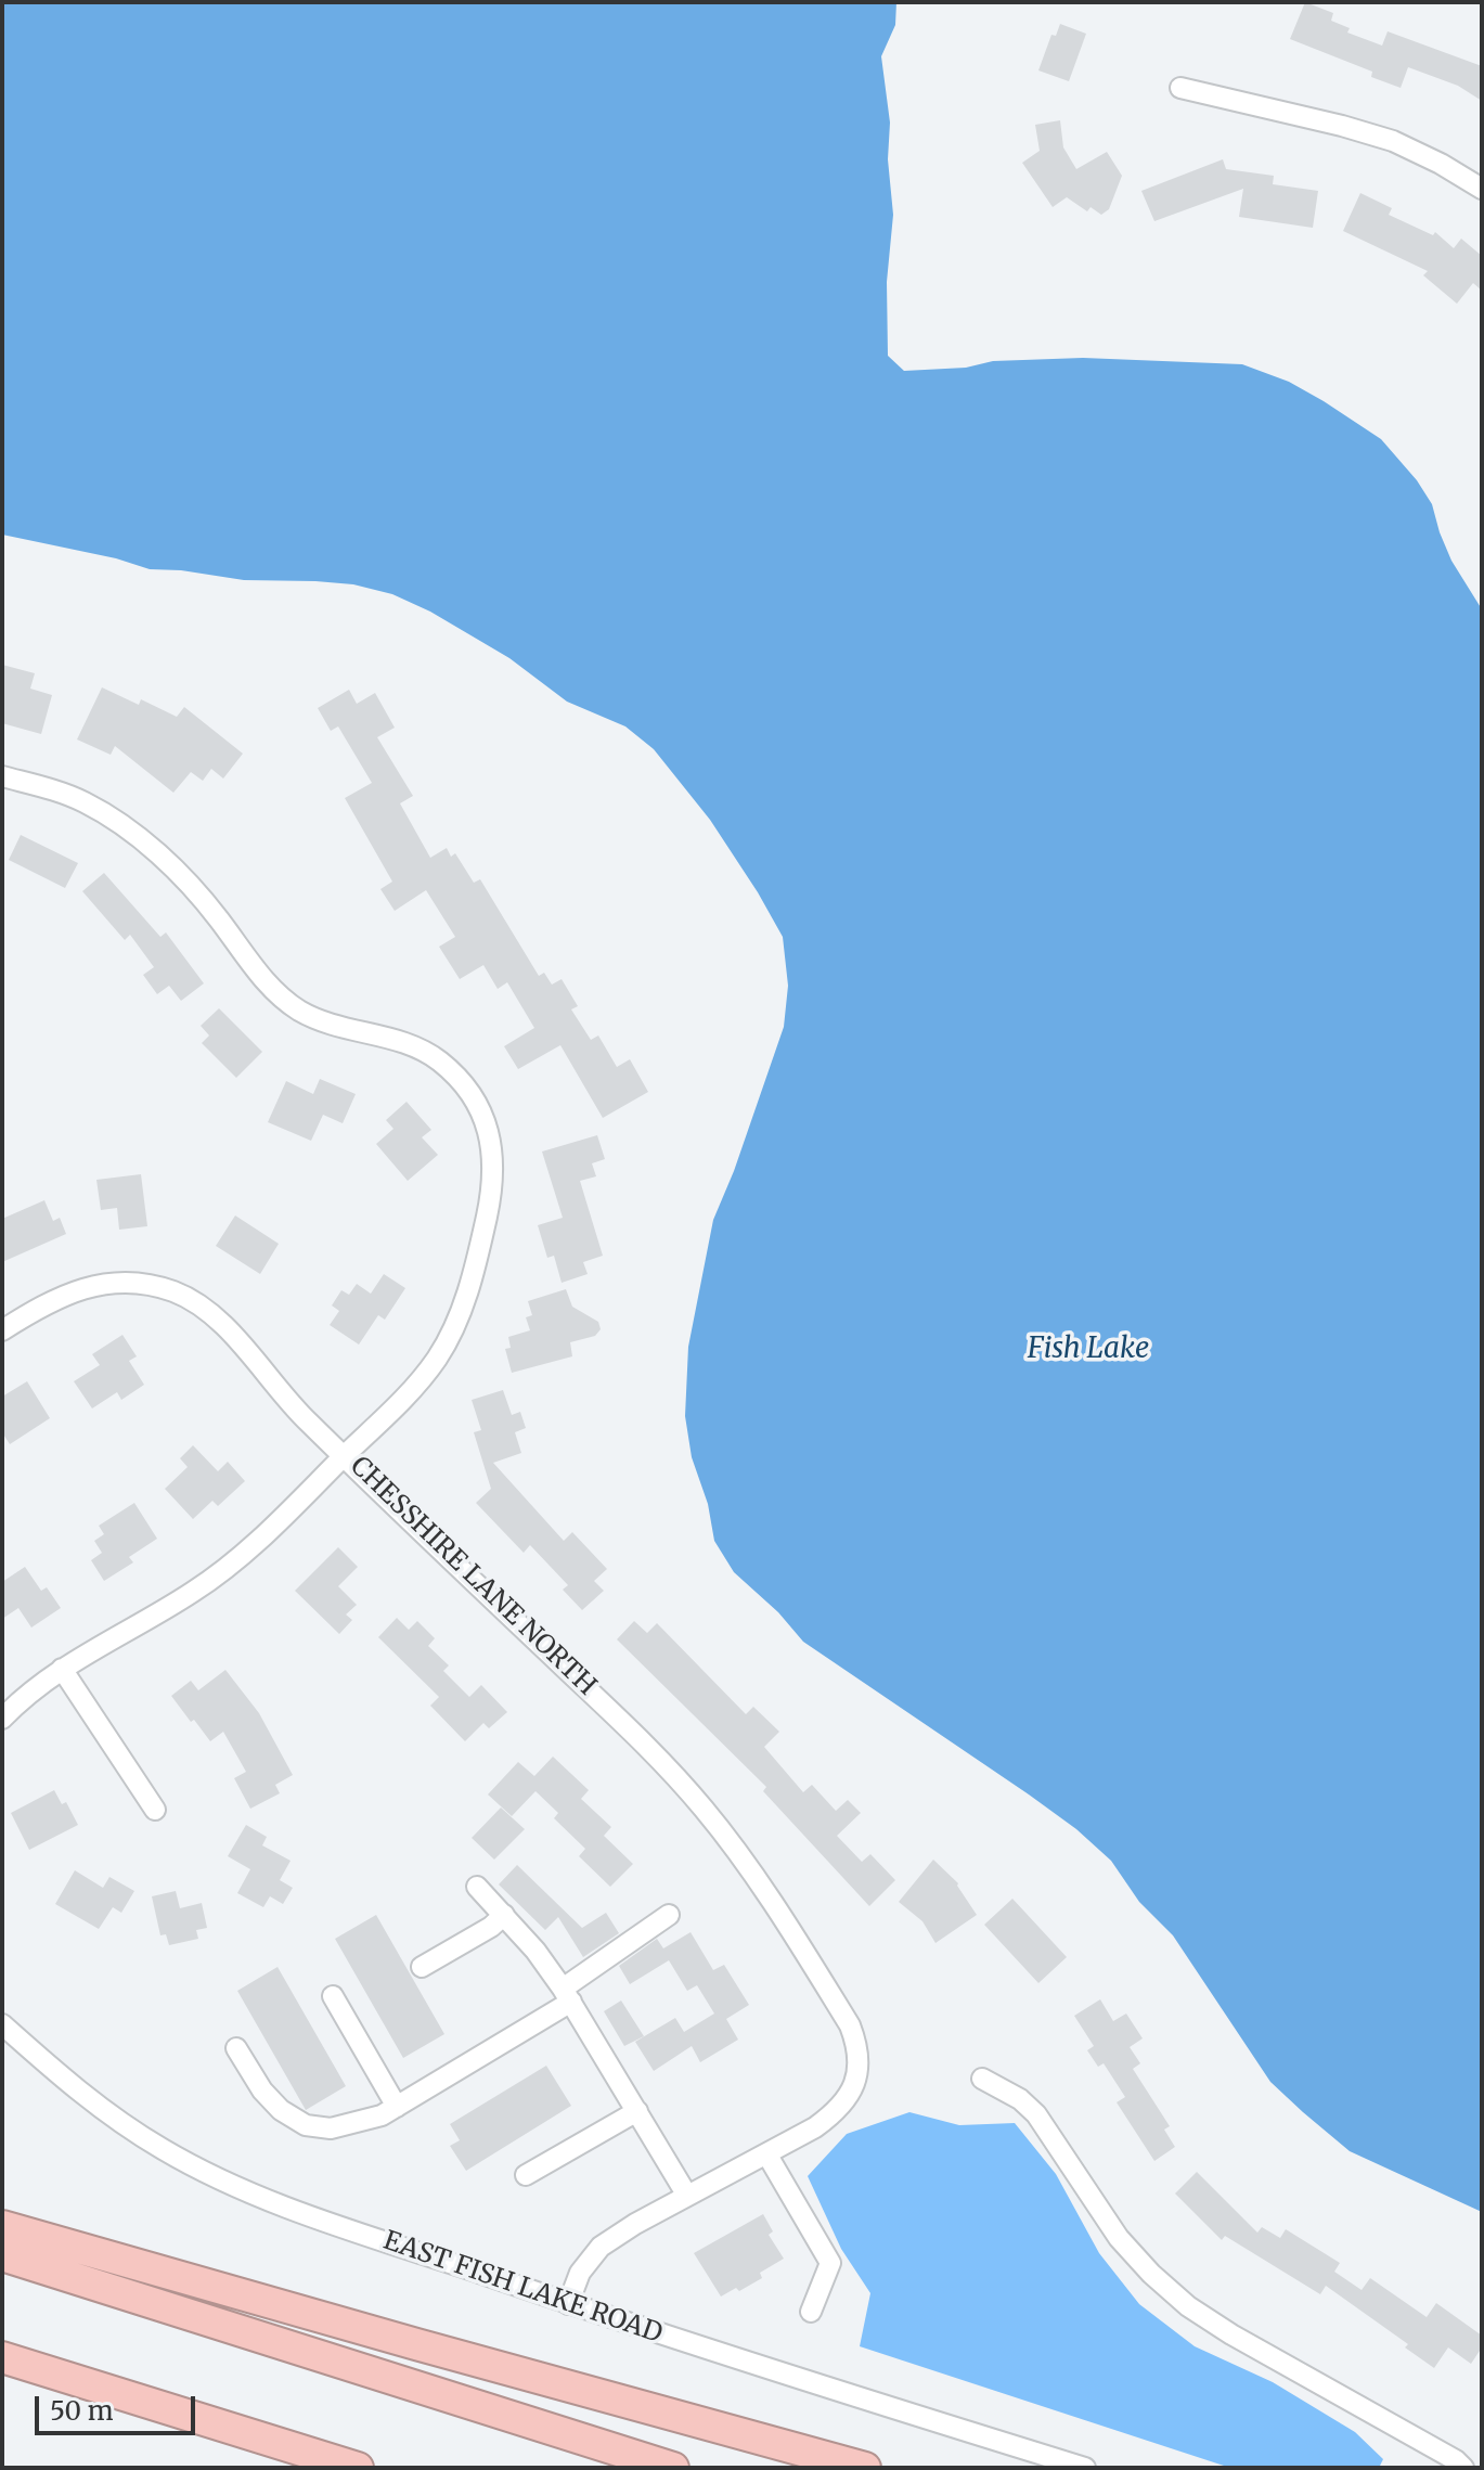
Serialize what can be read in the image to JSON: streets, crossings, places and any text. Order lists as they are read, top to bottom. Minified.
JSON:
{"streets":{"street":["CHESSHIRE LANE NORTH","EAST FISH LAKE ROAD"]},"water":["Fish Lake"],"scale_bar":"50 m"}
